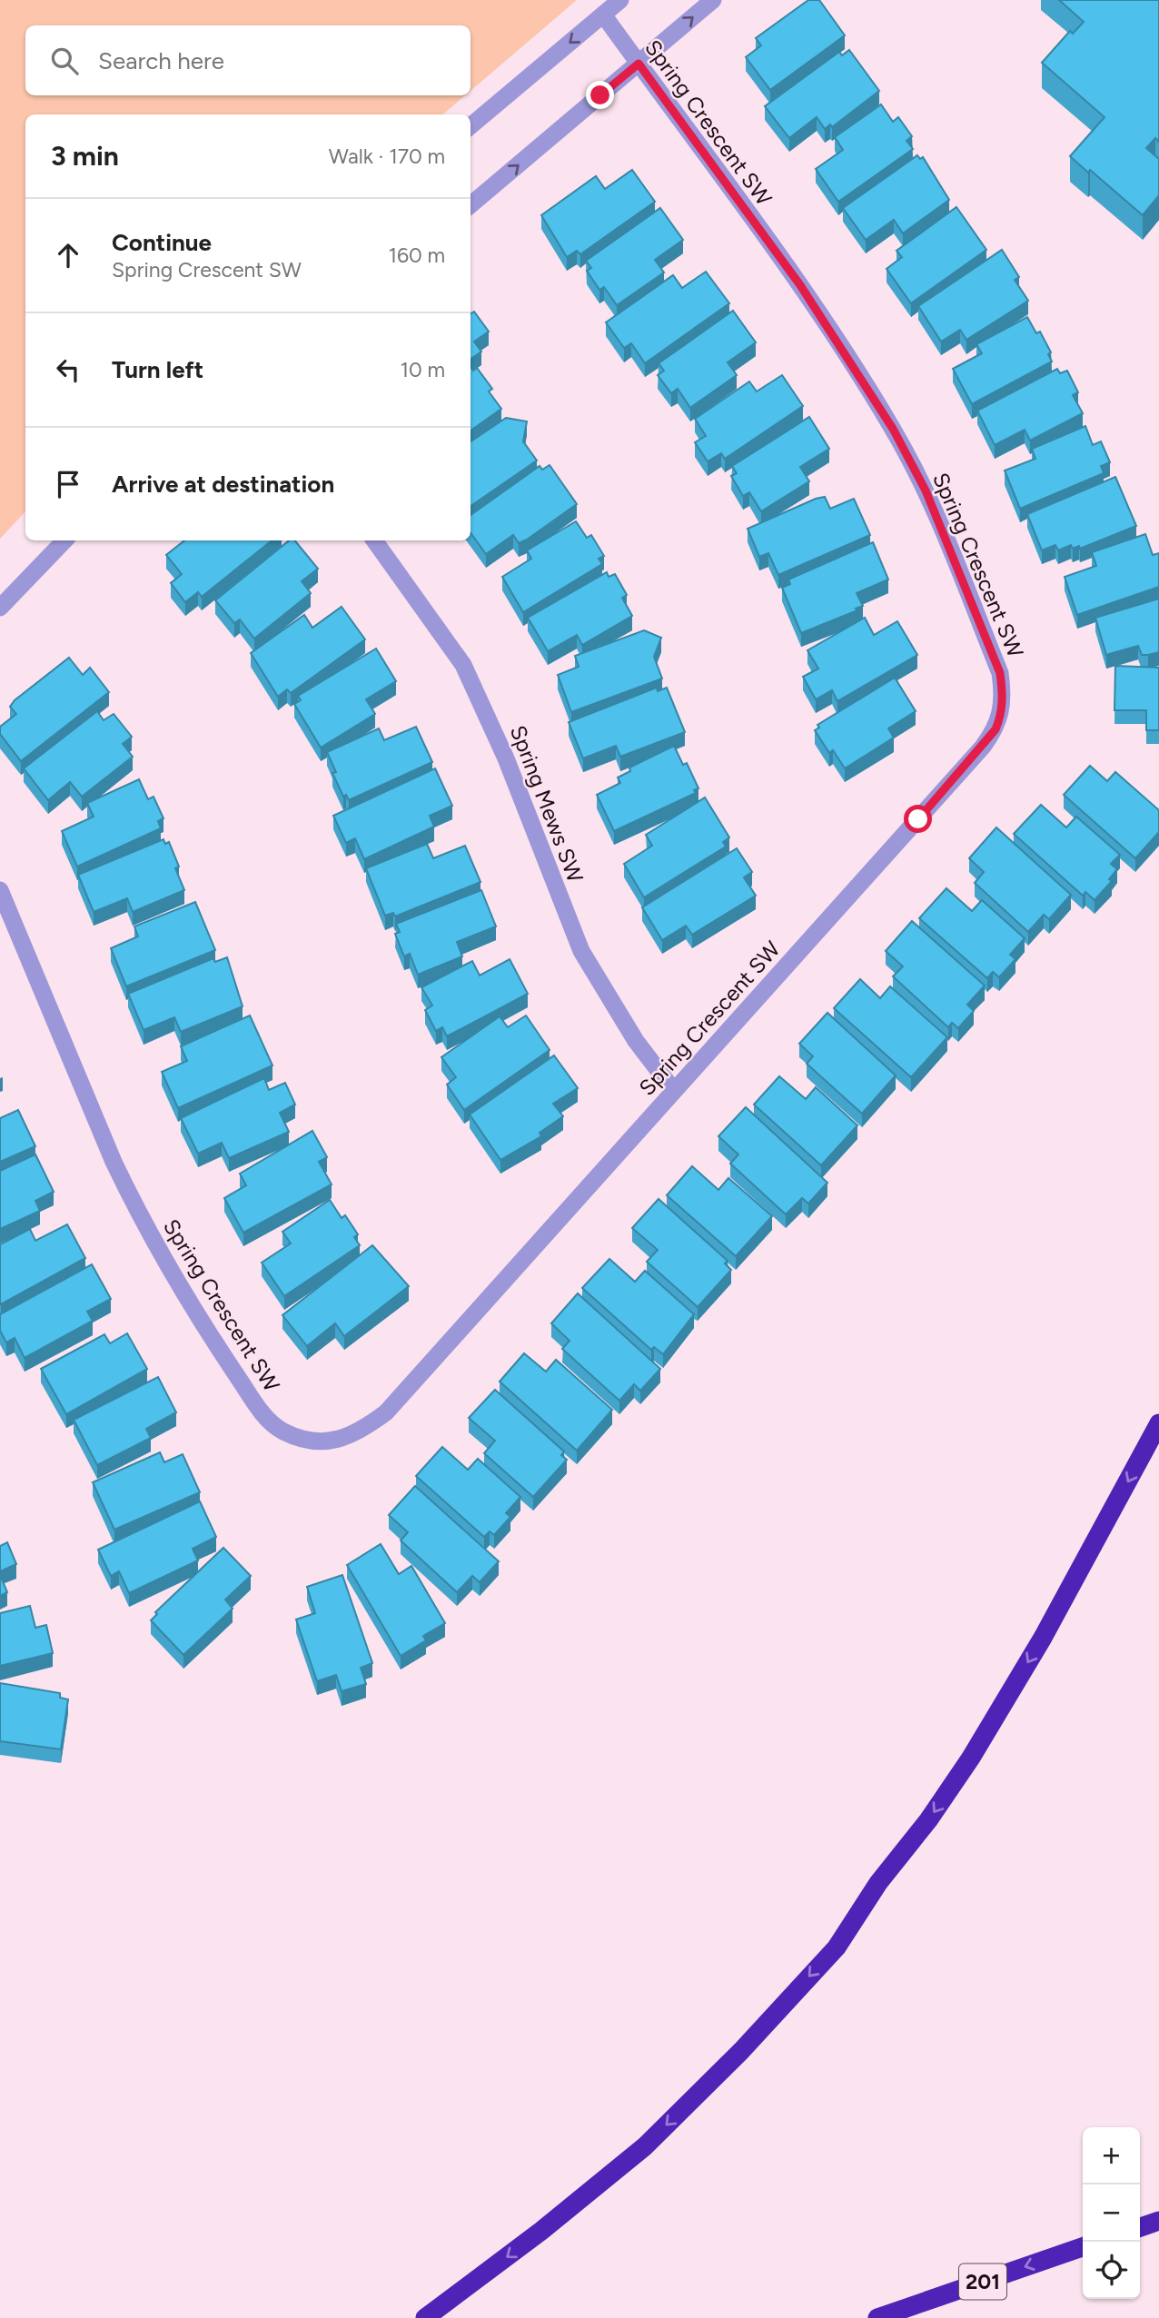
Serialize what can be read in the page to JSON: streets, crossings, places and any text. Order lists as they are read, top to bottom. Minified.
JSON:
{"streets":{"highway":["201"],"street":["Spring Crescent SW","Spring Mews SW"]},"crossings":[["Spring Crescent SW","Spring Mews SW"]],"page":{"search":"Search here","heading":["3 min","Walk · 170 m"],"list":[["Continue","Spring Crescent SW","160 m"],["Turn left","10 m"],"Arrive at destination"],"map_buttons":["+","−"]}}
